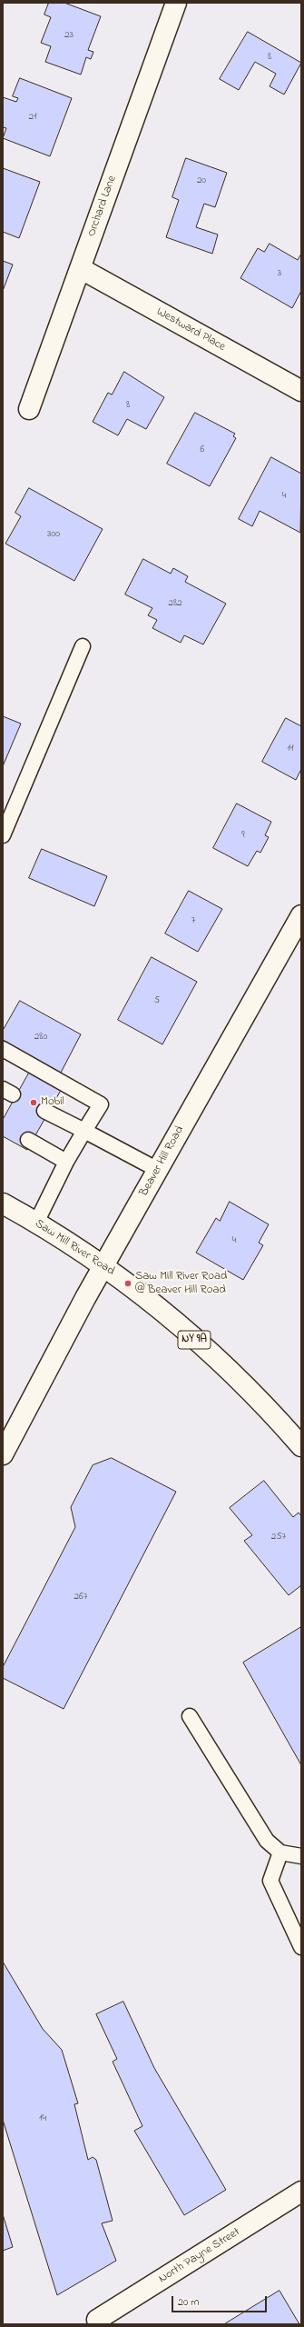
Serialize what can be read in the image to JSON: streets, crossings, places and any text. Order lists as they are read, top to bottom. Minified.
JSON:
{"streets":{"street":["Orchard Lane","Westward Place","Beaver Hill Road","Saw Mill River Road","NY 9A","North Payne Street"]},"crossings":[["Orchard Lane","Westward Place"],["Beaver Hill Road","Saw Mill River Road"]],"places":["Mobil","Saw Mill River Road @ Beaver Hill Road"],"house_numbers":["23","8","21","20","3","8","6","4","300","282","11","9","7","5","280","4","257","267","14"],"scale_bar":"20 m"}
